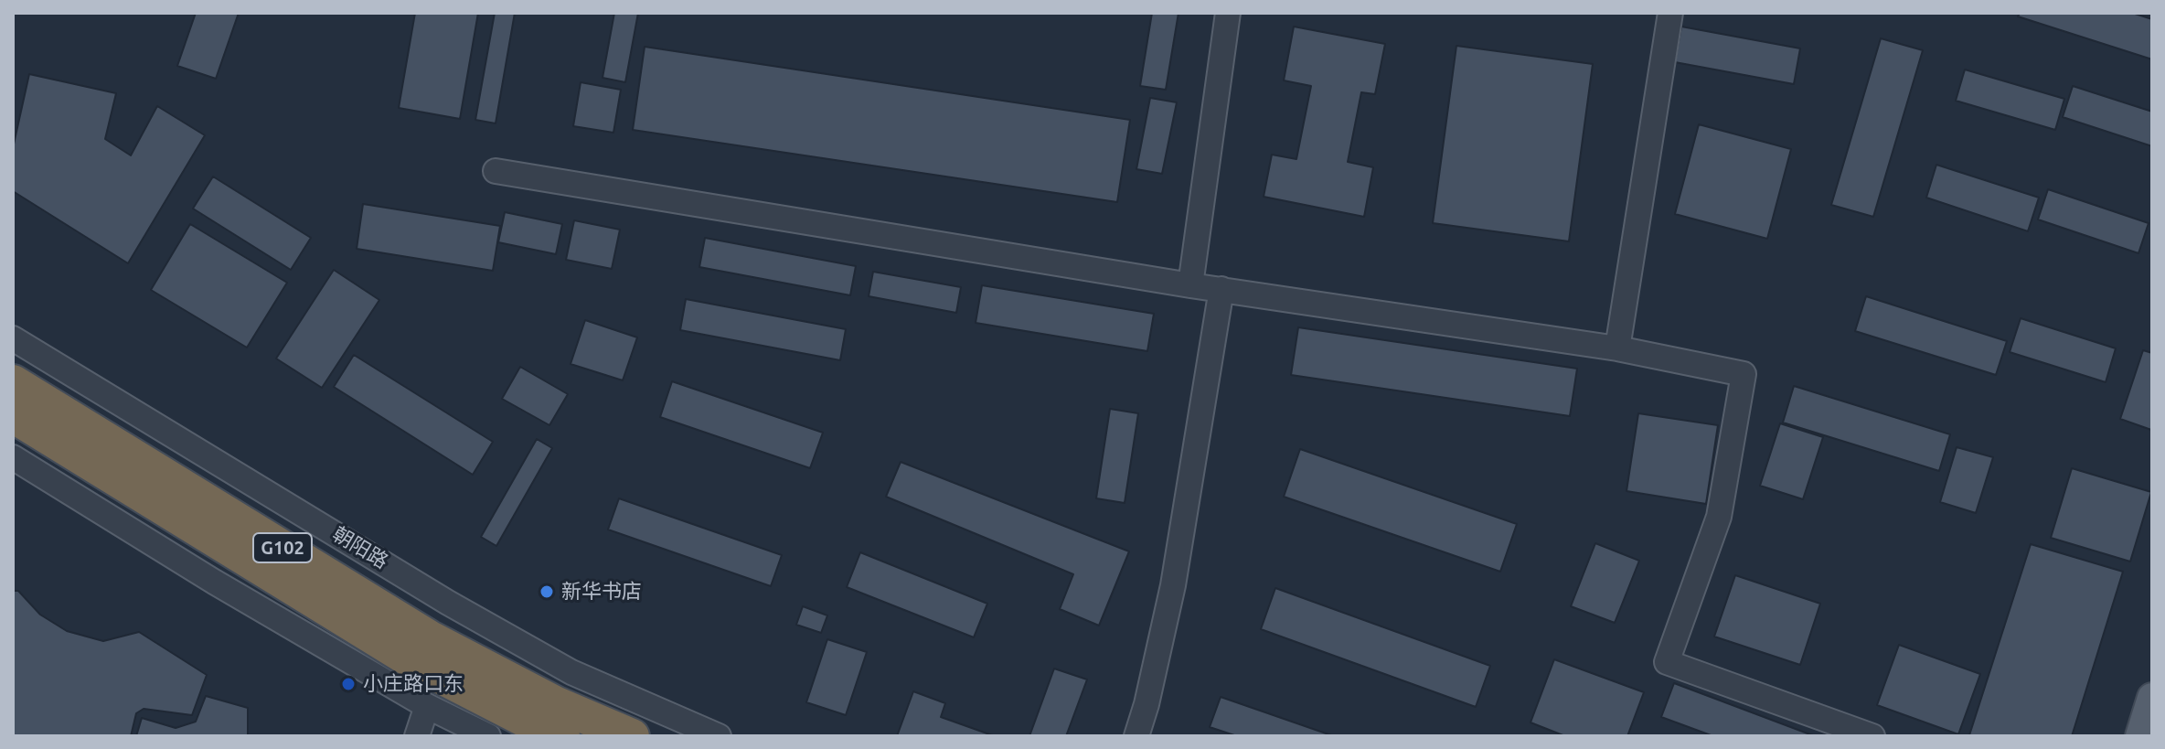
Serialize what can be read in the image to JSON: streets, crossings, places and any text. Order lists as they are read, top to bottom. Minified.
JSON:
{"streets":{"highway":["G102","朝阳路"]},"places":["新华书店","小庄路口东"]}
